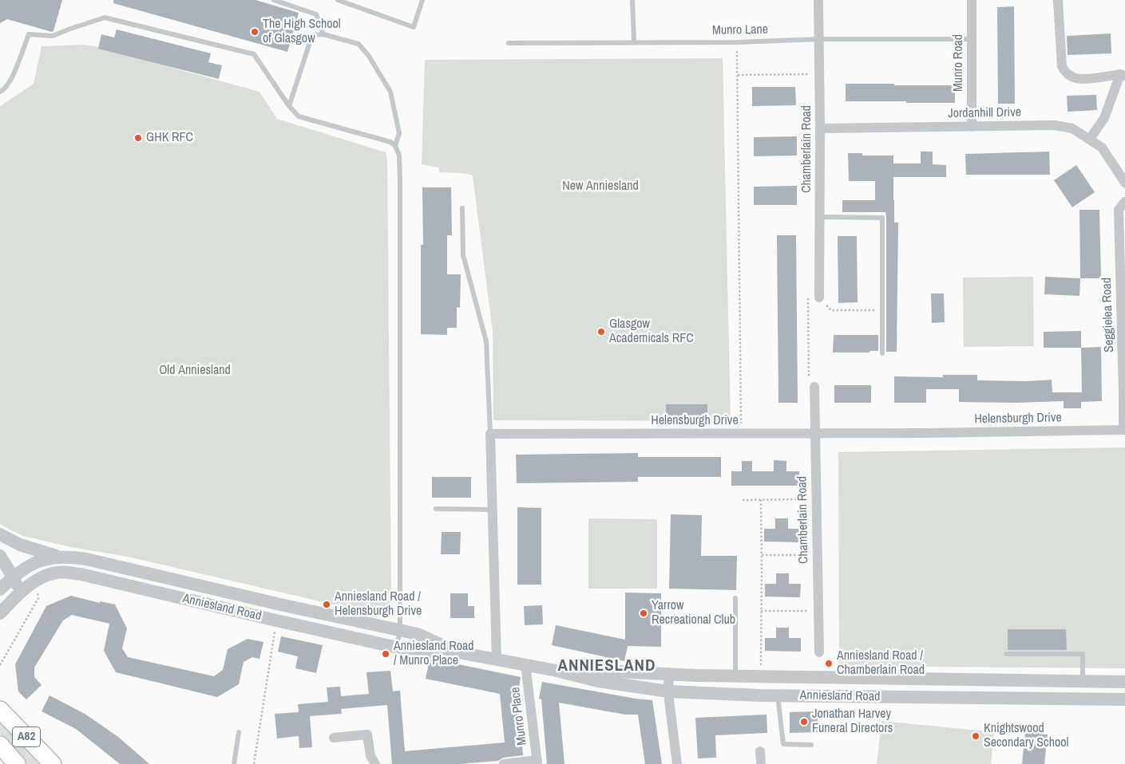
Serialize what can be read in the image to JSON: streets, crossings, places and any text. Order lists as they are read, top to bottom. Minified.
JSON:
{"streets":{"main road":["A82"],"street":["Munro Road","Jordanhill Drive","Chamberlain Road","Seggielea Road","Helensburgh Drive","Anniesland Road","Munro Place"],"lane":["Munro Lane"]},"crossings":[["Munro Lane","Munro Road"],["Munro Lane","Chamberlain Road"],["Munro Road","Jordanhill Drive"],["Jordanhill Drive","Chamberlain Road"],["Chamberlain Road","Helensburgh Drive"],["Seggielea Road","Helensburgh Drive"],["Anniesland Road","Munro Place"]],"districts":["ANNIESLAND"],"parks":["New Anniesland","Old Anniesland"],"places":["The High School of Glasgow","GHK RFC","Glasgow Academicals RFC","Anniesland Road / Helensburgh Drive","Yarrow Recreational Club","Anniesland Road / Munro Place","Anniesland Road / Chamberlain Road","Jonathan Harvey Funeral Directors","Knightswood Secondary School"]}
